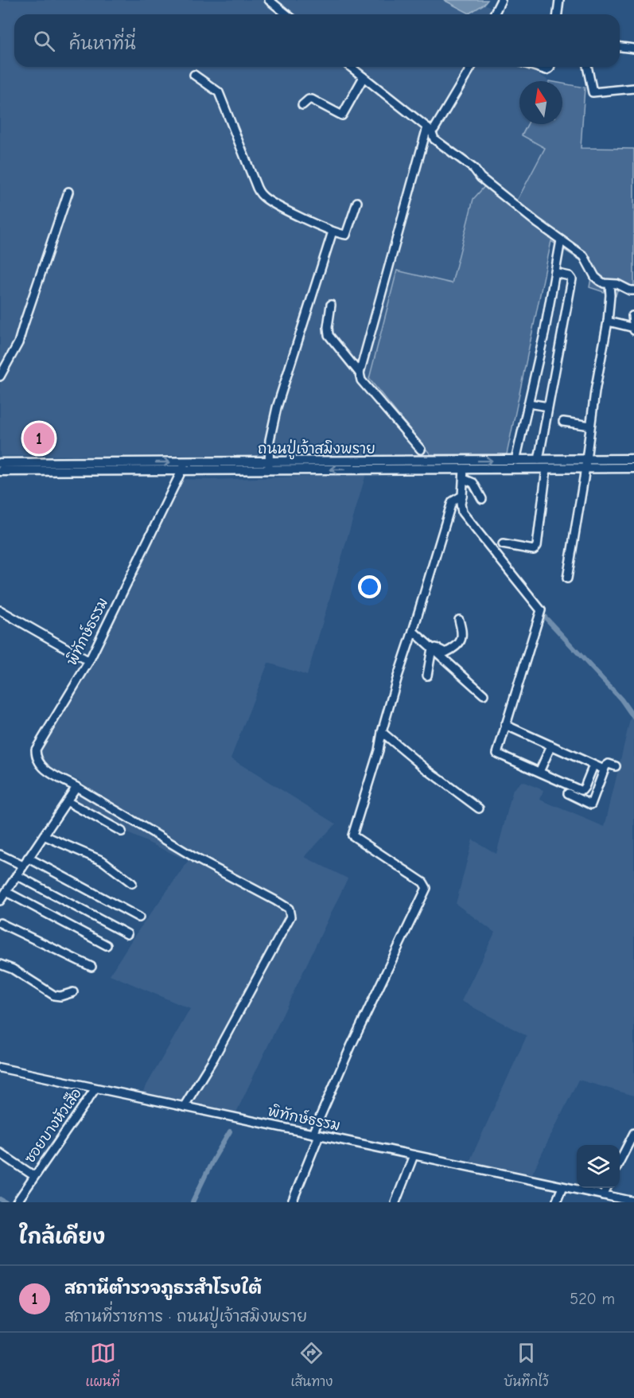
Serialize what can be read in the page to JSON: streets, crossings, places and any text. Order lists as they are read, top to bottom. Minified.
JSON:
{"streets":{"main road":["ถนนปู่เจ้าสมิงพราย"],"street":["พิทักษ์ธรรม","ซอยบางหัวเสือ"]},"crossings":[["ถนนปู่เจ้าสมิงพราย","พิทักษ์ธรรม"],["พิทักษ์ธรรม","ซอยบางหัวเสือ"]],"north":"top","page":{"search":"ค้นหาที่นี่","pins":"1","heading":"ใกล้เคียง","list":[{"mark":"1","name":"สถานีตำรวจภูธรสำโรงใต้","note":"สถานที่ราชการ · ถนนปู่เจ้าสมิงพราย","value":"520 m"}],"nav":["แผนที่","เส้นทาง","บันทึกไว้"]}}
